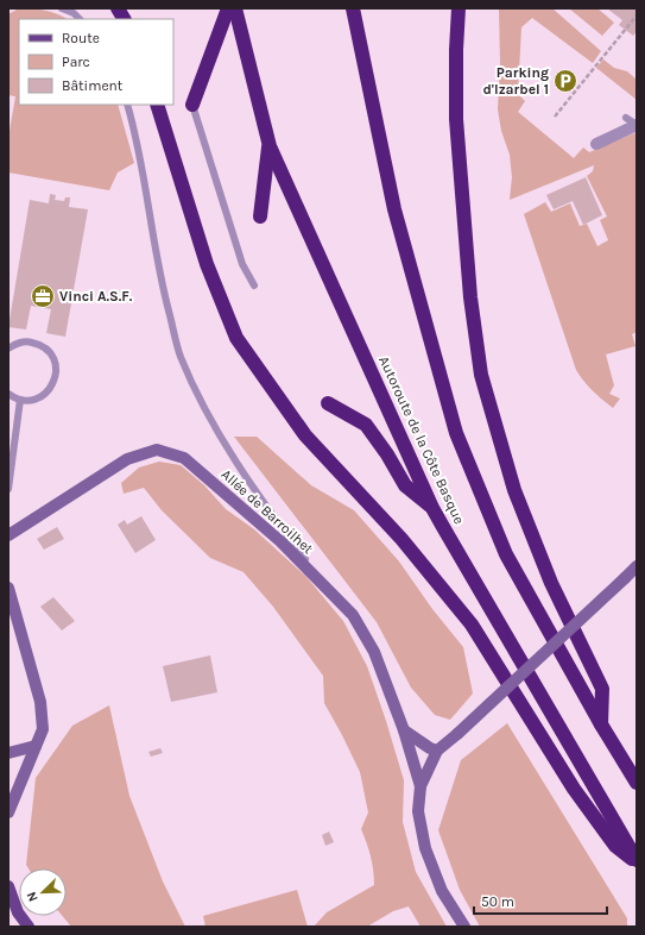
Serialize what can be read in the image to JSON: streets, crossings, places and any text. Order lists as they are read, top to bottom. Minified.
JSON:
{"streets":{"highway":["Autoroute de la Côte Basque"],"street":["Allée de Barroilhet"]},"places":{"parking":["Parking d'Izarbel 1"],"office":["Vinci A.S.F."]},"legend":["Route","Parc","Bâtiment"],"scale_bar":"50 m","north":"bottom left"}
